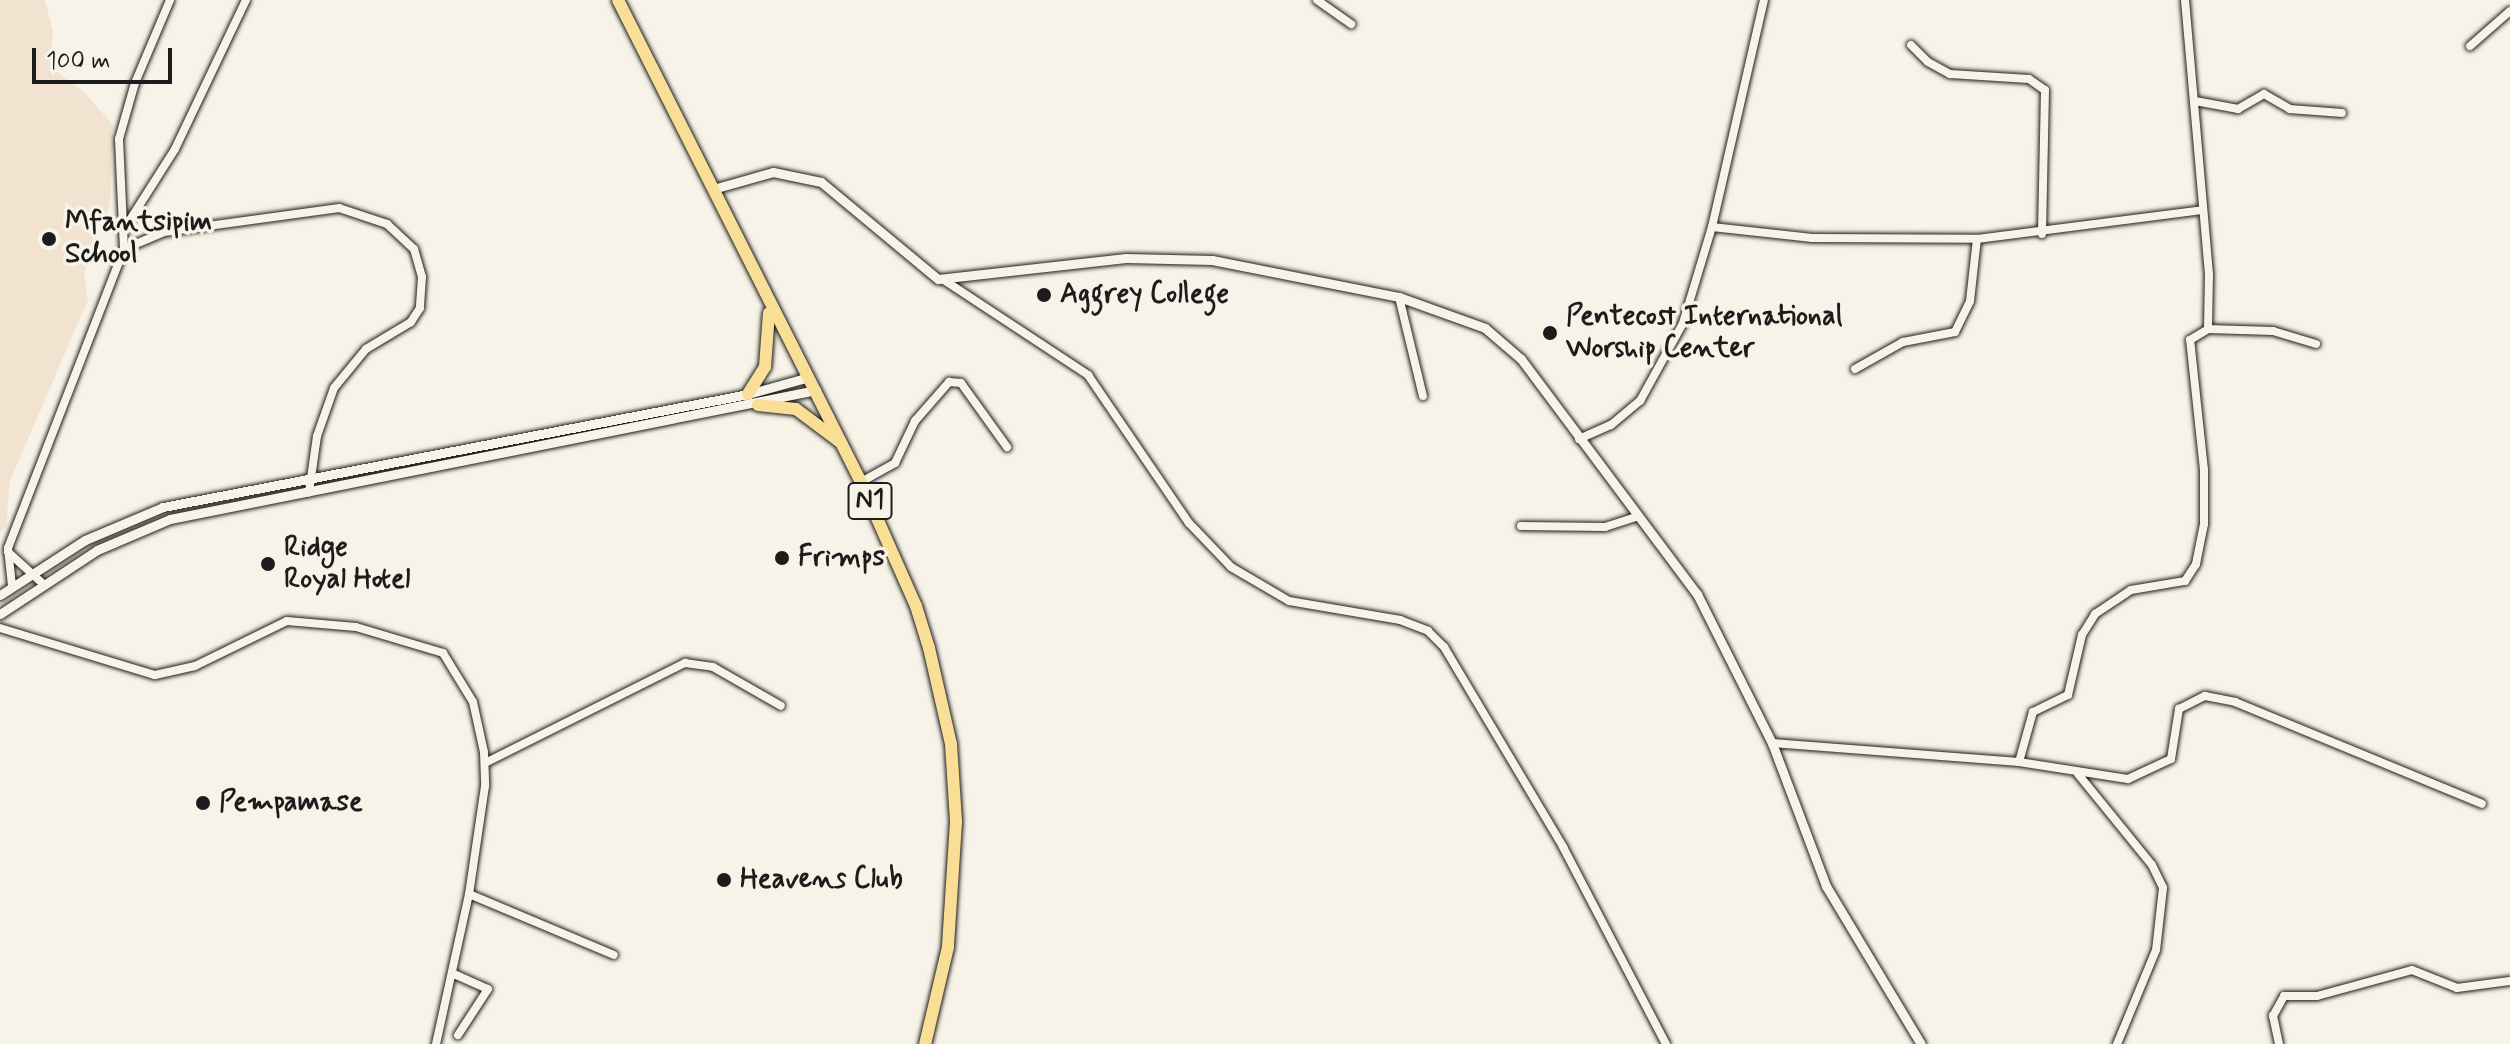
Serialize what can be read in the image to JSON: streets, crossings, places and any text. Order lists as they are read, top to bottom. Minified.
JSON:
{"streets":{"highway":["N1"]},"places":["Mfantsipim School","Aggrey College","Pentecost International Worship Center","Frimps","Ridge Royal Hotel","Pempamase","Heavens Club"],"scale_bar":"100 m"}
